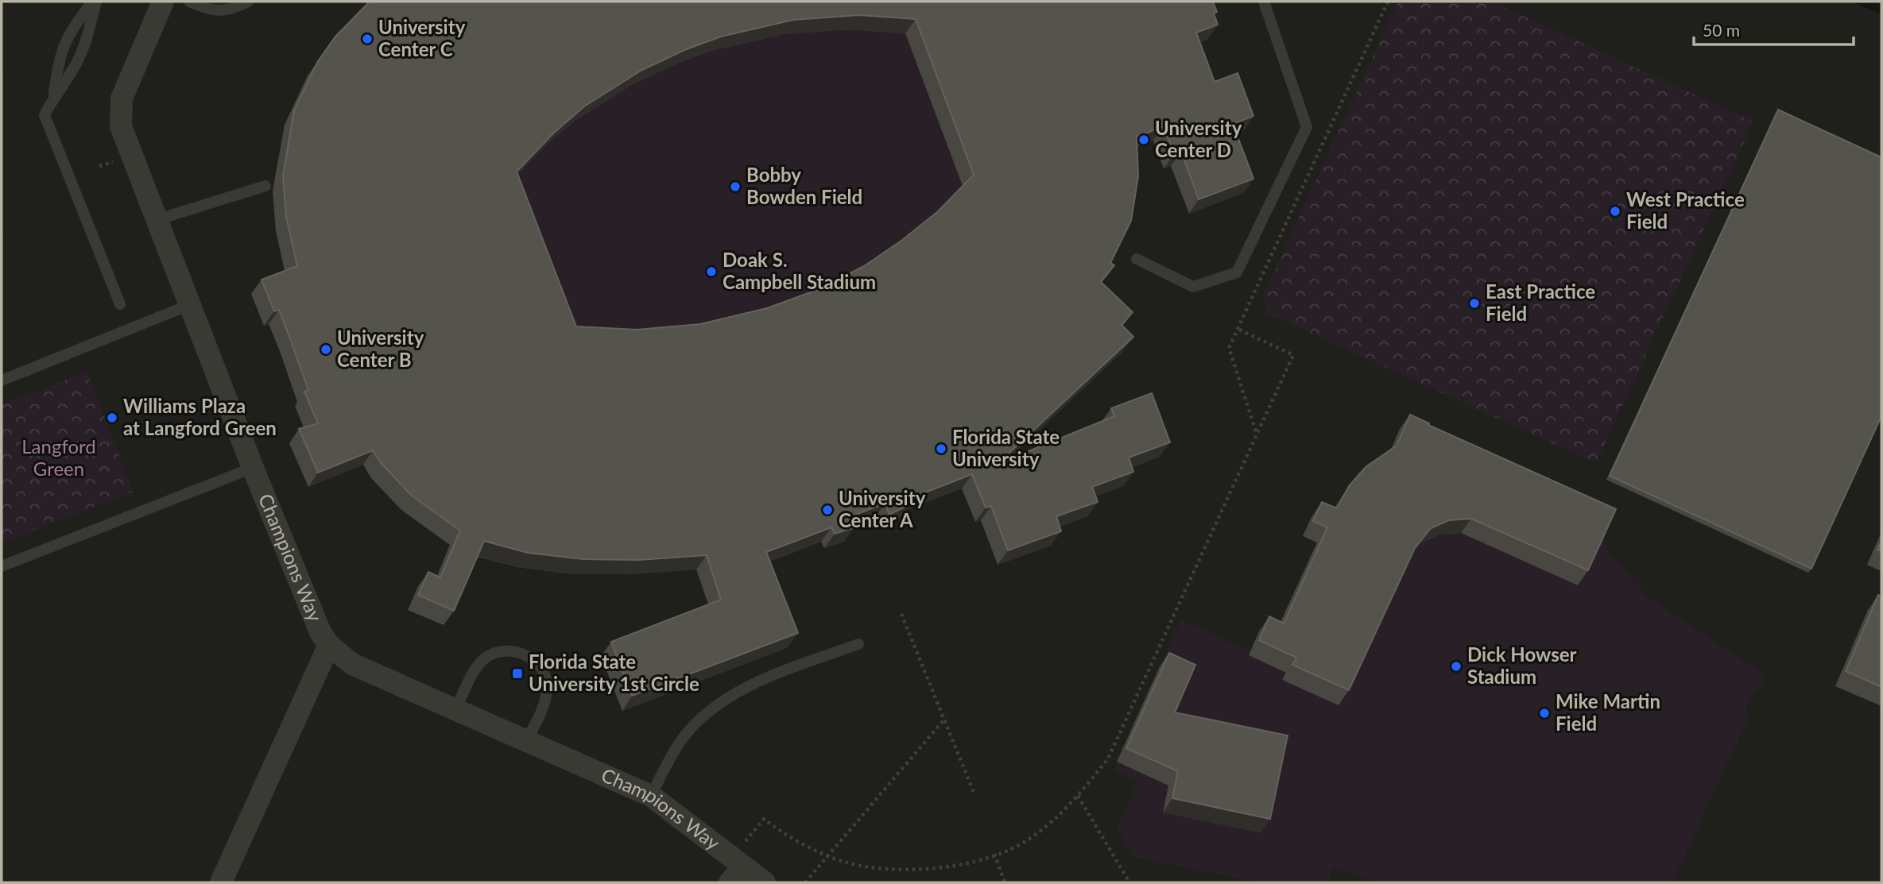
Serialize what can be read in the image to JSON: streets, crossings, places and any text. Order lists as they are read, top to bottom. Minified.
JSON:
{"streets":{"street":["Champions Way"]},"parks":["Langford Green"],"places":{"other":["University Center C","University Center D","Bobby Bowden Field","West Practice Field","Doak S. Campbell Stadium","East Practice Field","University Center B","Williams Plaza at Langford Green","Florida State University","University Center A","Dick Howser Stadium","Mike Martin Field"],"transit":["Florida State University 1st Circle"]},"scale_bar":"50 m"}
